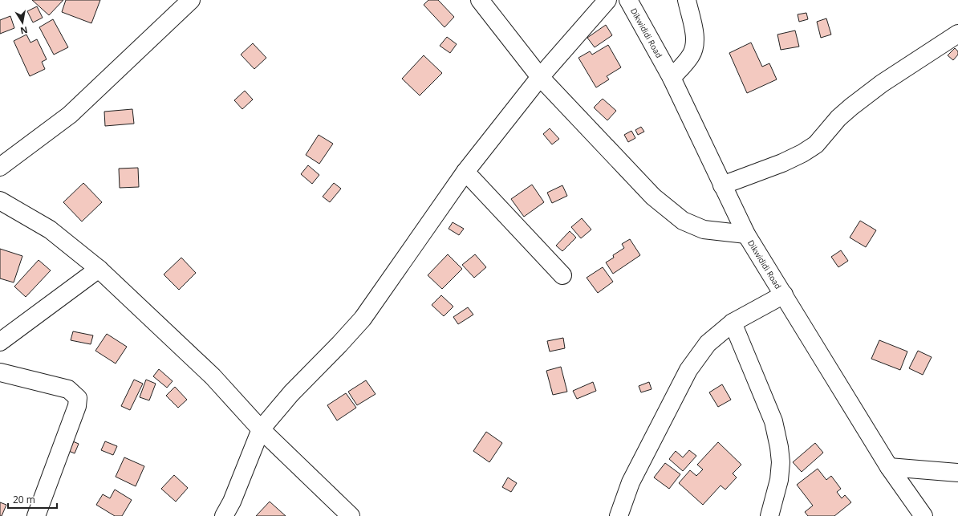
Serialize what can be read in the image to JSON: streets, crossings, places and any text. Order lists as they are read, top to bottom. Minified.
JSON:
{"streets":{"street":["Dikwididi Road"]},"scale_bar":"20 m","north":"bottom"}
